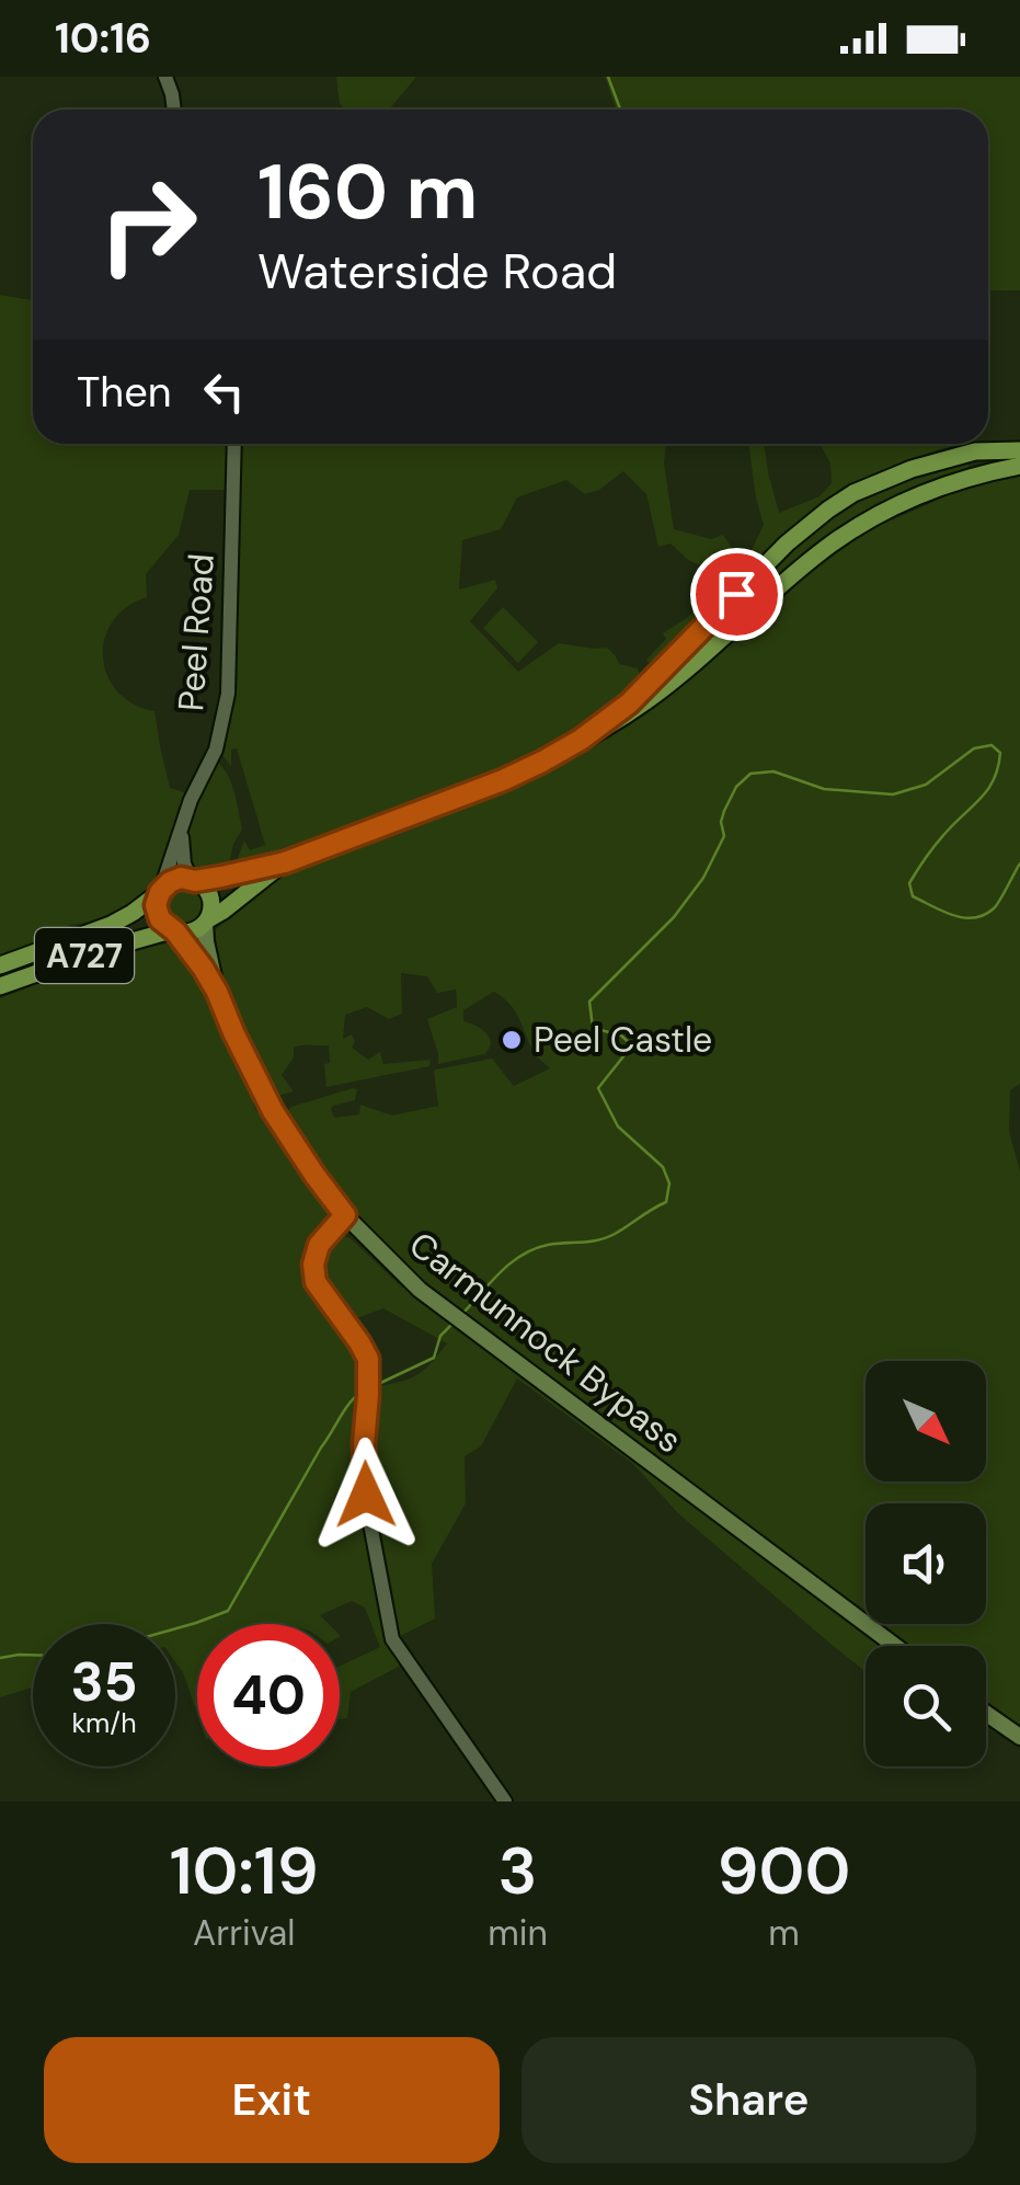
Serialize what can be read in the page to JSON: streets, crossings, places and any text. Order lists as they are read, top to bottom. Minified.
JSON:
{"streets":{"main road":["A727","Carmunnock Bypass"],"street":["Peel Road"]},"crossings":[["Peel Road","A727"],["Peel Road","Carmunnock Bypass"],["A727","Carmunnock Bypass"]],"places":["Peel Castle"],"north":"bottom right","page":{"status":"10:16","turn":["160 m","Waterside Road"],"then":"Then","speed":"35 km/h","limit":"40","eta":["10:19","Arrival","3","min","900","m"],"buttons":["Exit","Share"]}}
